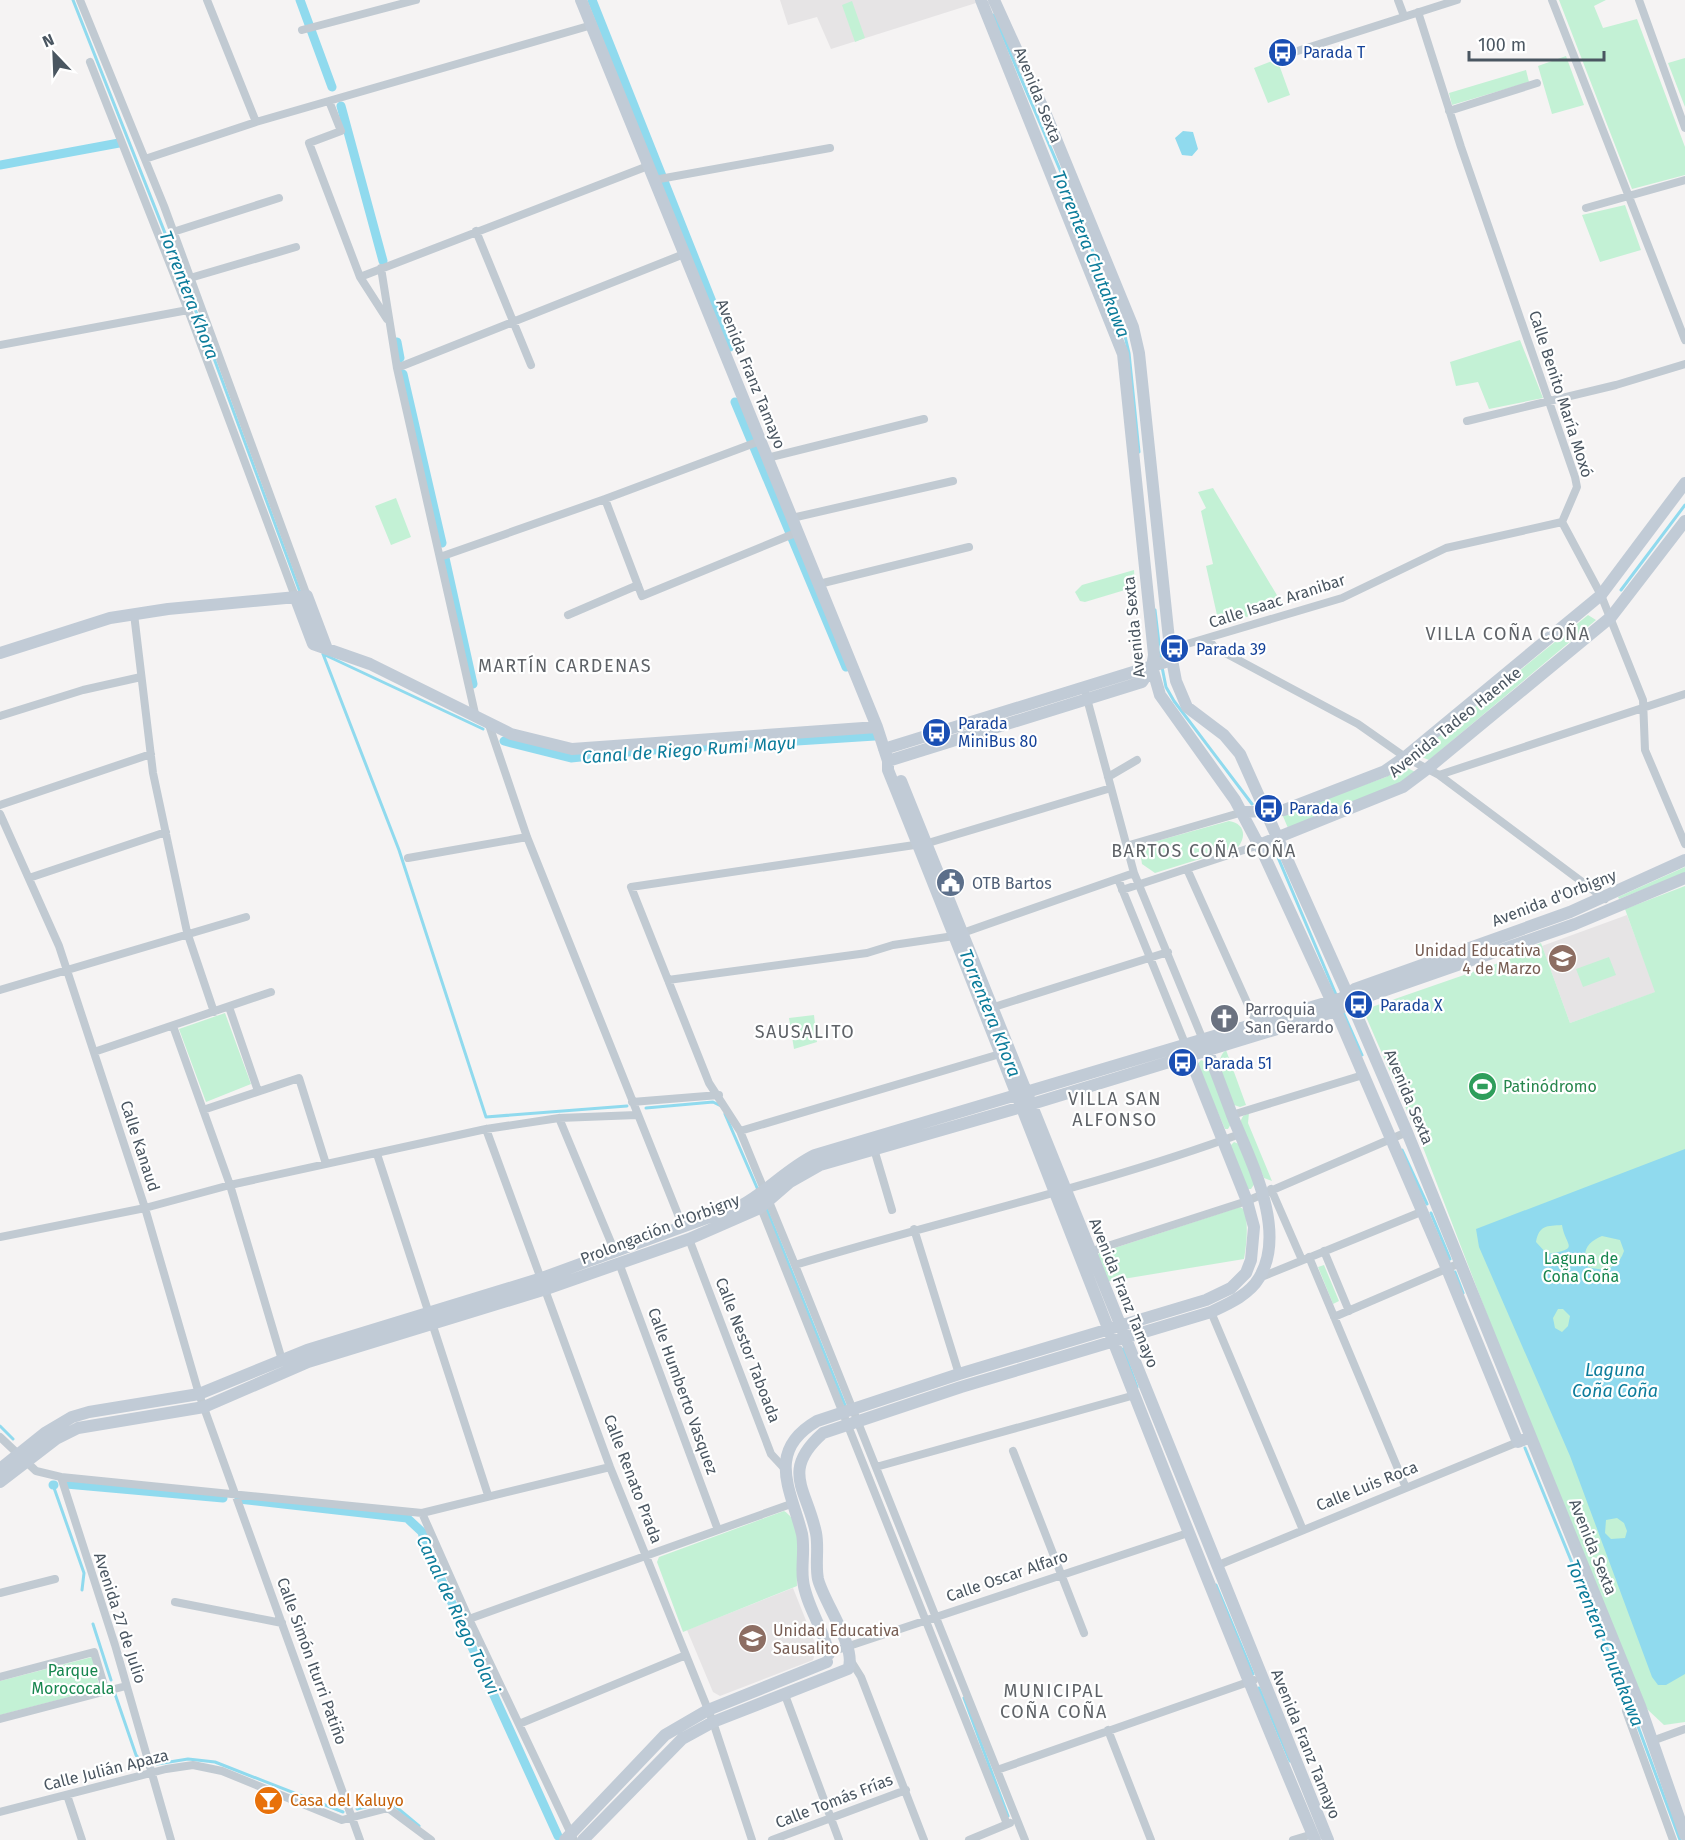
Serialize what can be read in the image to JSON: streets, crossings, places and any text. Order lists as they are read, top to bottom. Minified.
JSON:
{"streets":{"main road":["Avenida Sexta","Avenida Franz Tamayo","Avenida Tadeo Haenke","Avenida d'Orbigny","Prolongación d'Orbigny","Calle Luis Roca","Calle Oscar Alfaro"],"street":["Calle Benito María Moxó","Calle Isaac Aranibar","Calle Kanaud","Calle Nestor Taboada","Calle Humberto Vasquez","Calle Renato Prada","Avenida 27 de Julio","Calle Simón Iturri Patiño","Calle Julián Apaza","Calle Tomás Frías"]},"crossings":[["Avenida Sexta","Calle Isaac Aranibar"],["Avenida Sexta","Avenida Tadeo Haenke"],["Avenida Sexta","Avenida d'Orbigny"],["Avenida Sexta","Prolongación d'Orbigny"],["Avenida Sexta","Calle Luis Roca"],["Avenida Franz Tamayo","Prolongación d'Orbigny"],["Avenida Franz Tamayo","Calle Luis Roca"],["Avenida Franz Tamayo","Calle Oscar Alfaro"],["Calle Benito María Moxó","Calle Isaac Aranibar"],["Avenida d'Orbigny","Prolongación d'Orbigny"],["Calle Kanaud","Prolongación d'Orbigny"],["Calle Kanaud","Calle Simón Iturri Patiño"],["Prolongación d'Orbigny","Calle Nestor Taboada"],["Prolongación d'Orbigny","Calle Humberto Vasquez"],["Prolongación d'Orbigny","Calle Renato Prada"],["Calle Renato Prada","Calle Oscar Alfaro"],["Avenida 27 de Julio","Calle Julián Apaza"],["Calle Simón Iturri Patiño","Calle Julián Apaza"]],"districts":["VILLA COÑA COÑA","MARTÍN CARDENAS","BARTOS COÑA COÑA","SAUSALITO","VILLA SAN ALFONSO","MUNICIPAL COÑA COÑA"],"water":["Torrentera Chutakawa","Torrentera Khora","Canal de Riego Rumi Mayu","Laguna Coña Coña","Canal de Riego Tolavi"],"parks":["Laguna de Coña Coña","Parque Morococala"],"places":{"bus stop":["Parada T","Parada 39","Parada MiniBus 80","Parada 6","Parada X","Parada 51"],"public building":["OTB Bartos"],"school or university":["Unidad Educativa 4 de Marzo","Unidad Educativa Sausalito"],"church":["Parroquia San Gerardo"],"sports":["Patinódromo"],"bar":["Casa del Kaluyo"]},"scale_bar":"100 m","north":"top left"}
